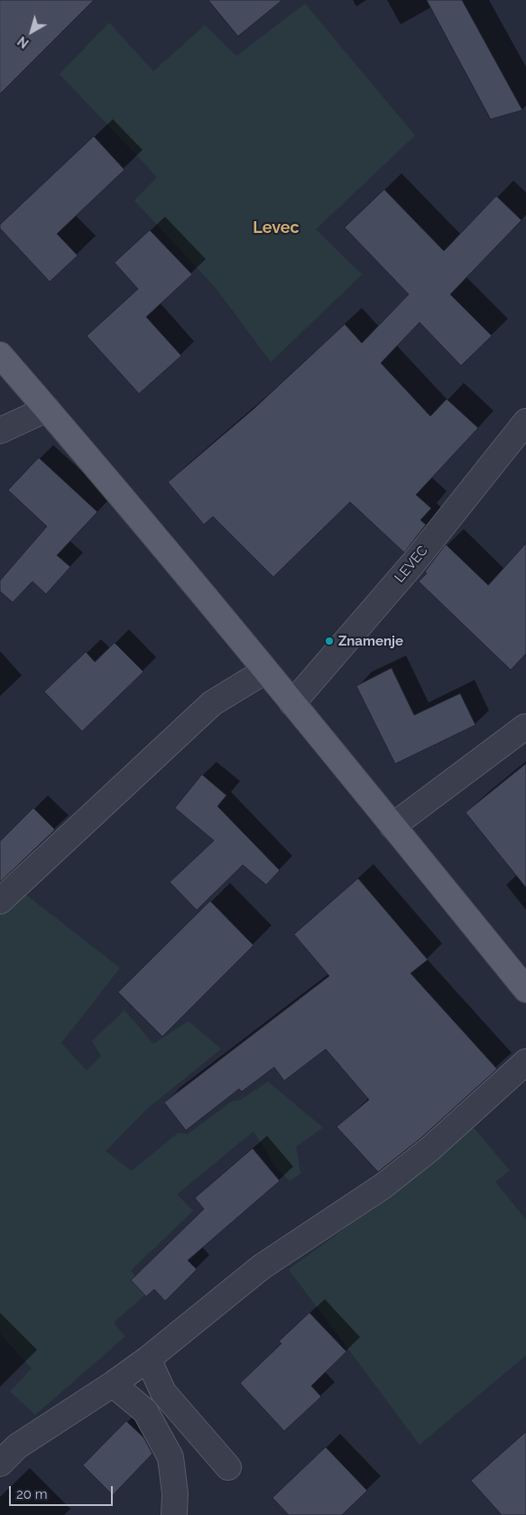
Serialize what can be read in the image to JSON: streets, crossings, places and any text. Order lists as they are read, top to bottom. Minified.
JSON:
{"streets":{"street":["LEVEC"]},"districts":["Levec"],"places":["Znamenje"],"scale_bar":"20 m","north":"bottom left"}
